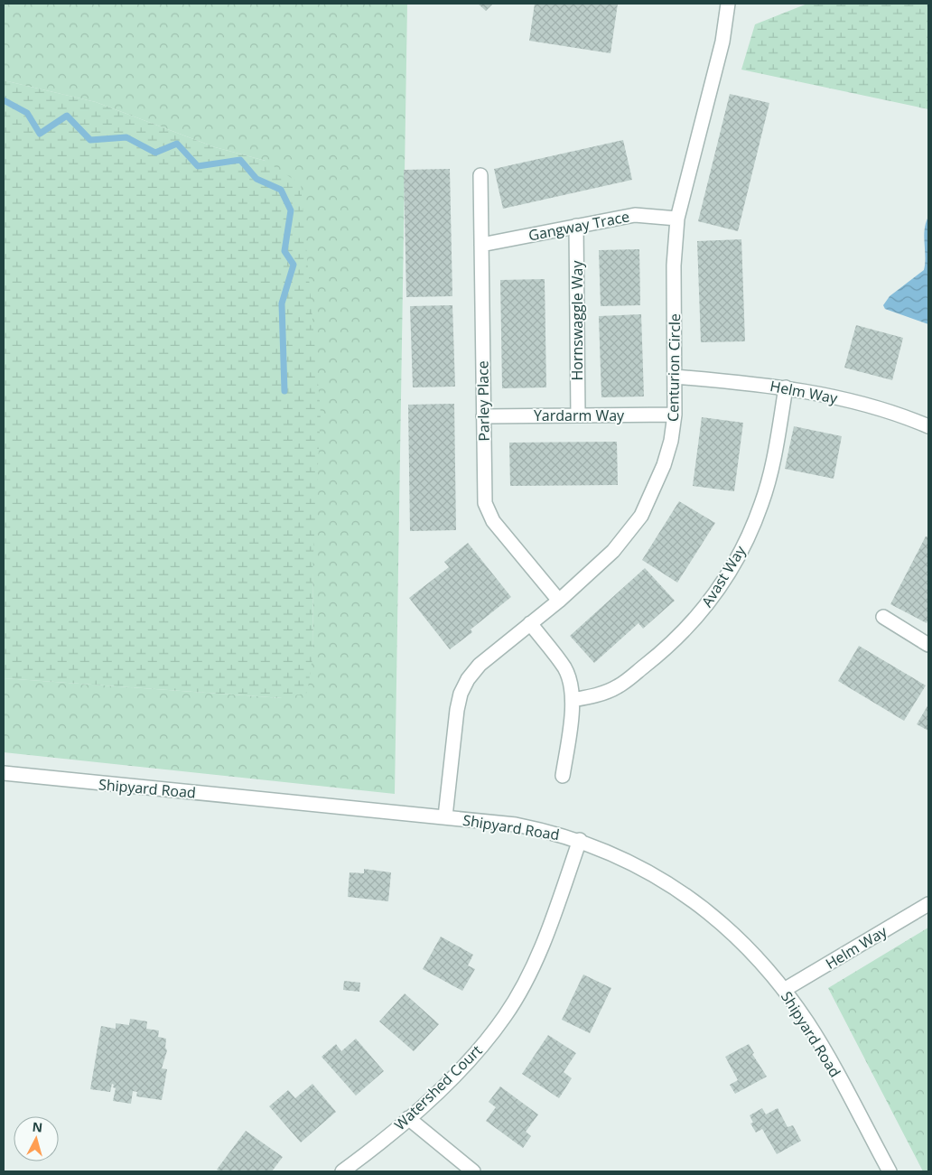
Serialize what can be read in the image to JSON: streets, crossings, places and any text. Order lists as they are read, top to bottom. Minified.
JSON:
{"streets":{"street":["Gangway Trace","Hornswaggle Way","Centurion Circle","Helm Way","Parley Place","Yardarm Way","Avast Way","Shipyard Road","Watershed Court"]},"crossings":[["Gangway Trace","Hornswaggle Way"],["Gangway Trace","Centurion Circle"],["Gangway Trace","Parley Place"],["Hornswaggle Way","Yardarm Way"],["Centurion Circle","Helm Way"],["Centurion Circle","Parley Place"],["Centurion Circle","Yardarm Way"],["Centurion Circle","Shipyard Road"],["Helm Way","Avast Way"],["Helm Way","Shipyard Road"],["Parley Place","Yardarm Way"],["Shipyard Road","Watershed Court"]],"north":"top"}
